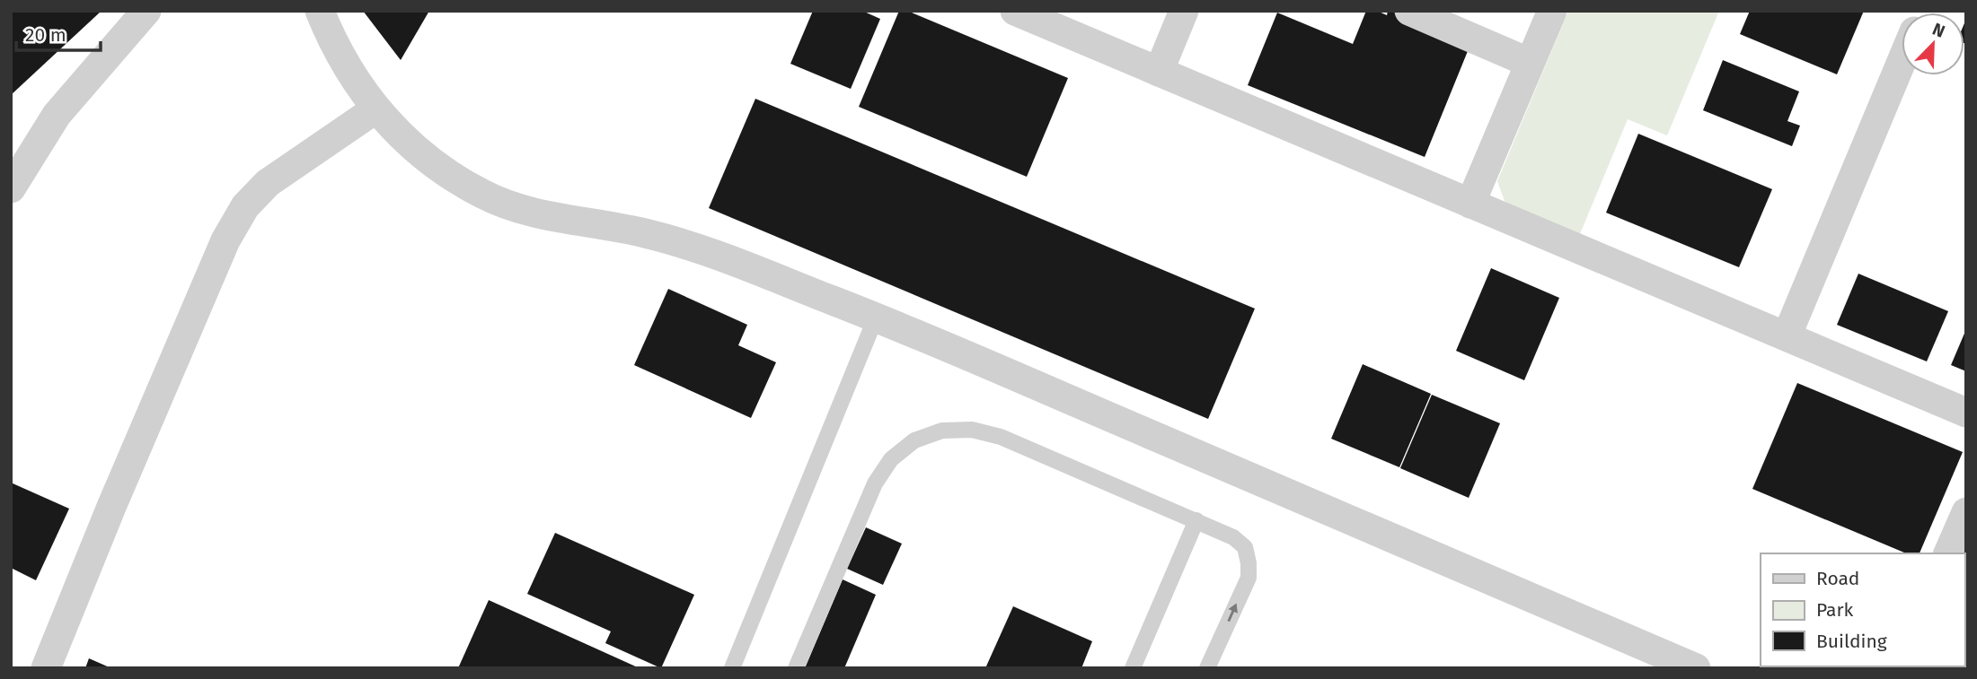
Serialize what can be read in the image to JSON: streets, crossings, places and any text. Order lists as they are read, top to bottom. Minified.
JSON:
{"legend":["Road","Park","Building"],"scale_bar":"20 m","north":"top right"}
